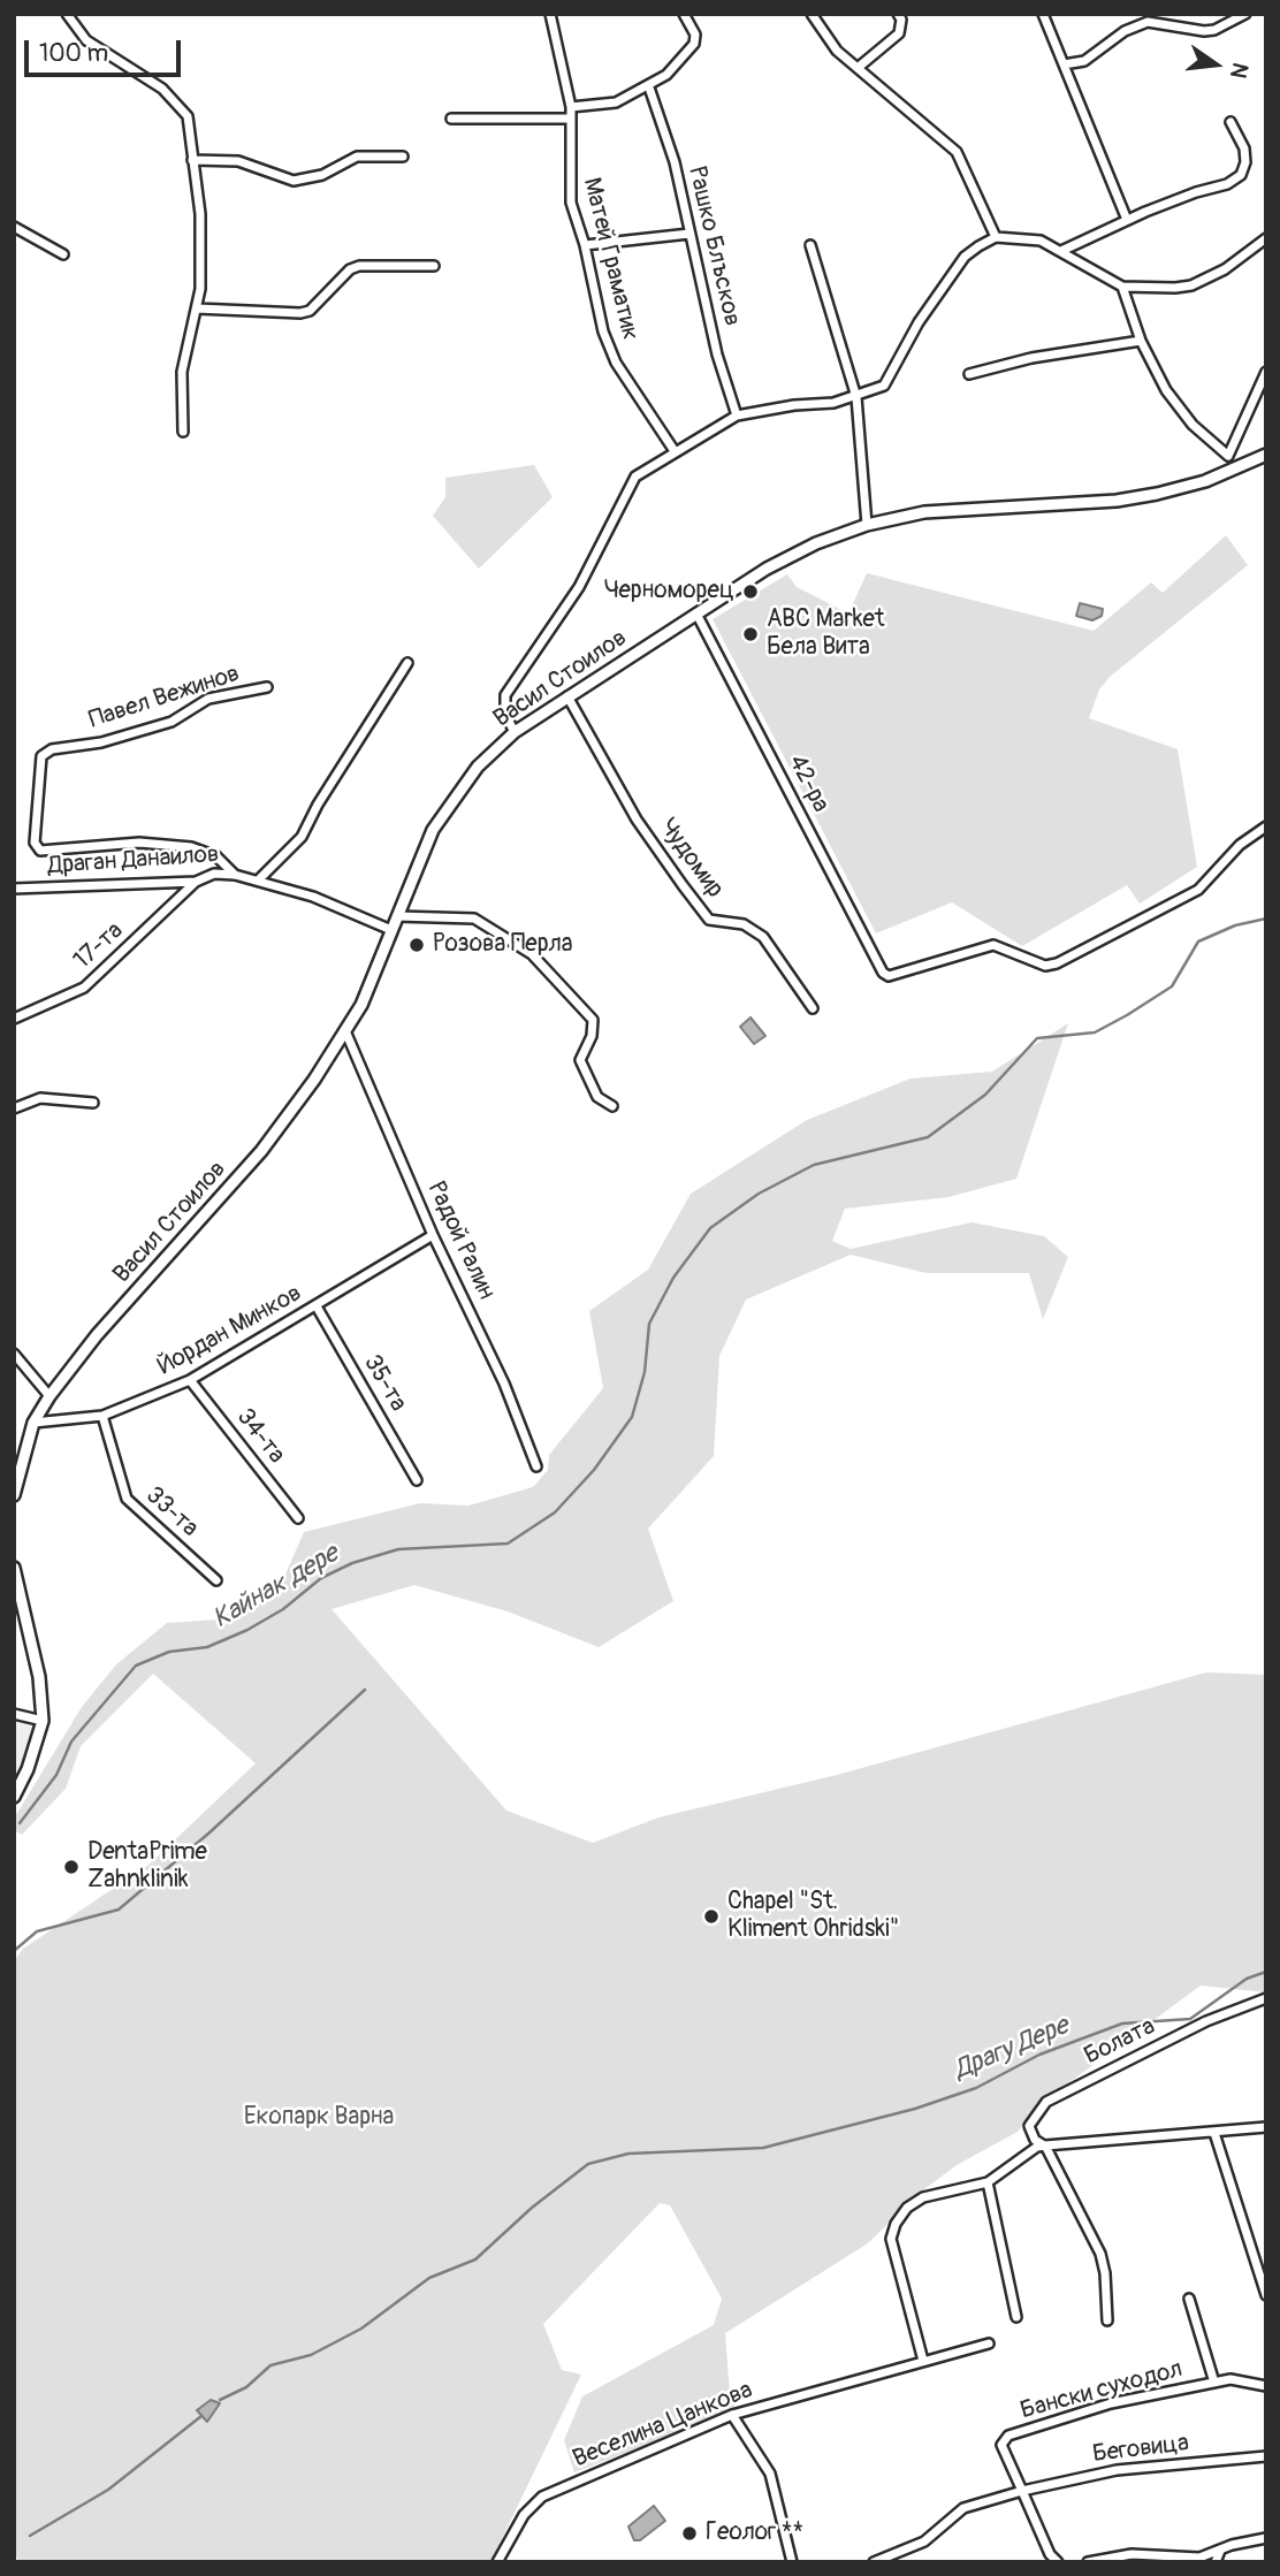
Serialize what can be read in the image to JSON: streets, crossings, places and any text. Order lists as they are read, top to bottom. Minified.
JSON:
{"streets":{"street":["Рашко Блъсков","Матей Граматик","Васил Стоилов","Павел Вежинов","42-ра","Чудомир","Драган Данаилов","17-та","Радой Ралин","Йордан Минков","35-та","34-та","33-та","Болата","Бански суходол","Веселина Цанкова","Беговица"]},"crossings":[["Васил Стоилов","42-ра"],["Васил Стоилов","Чудомир"],["Васил Стоилов","Драган Данаилов"],["Васил Стоилов","Радой Ралин"],["Васил Стоилов","Йордан Минков"],["Павел Вежинов","Драган Данаилов"],["Драган Данаилов","17-та"],["Радой Ралин","Йордан Минков"],["Йордан Минков","35-та"],["Йордан Минков","34-та"],["Йордан Минков","33-та"],["Бански суходол","Беговица"]],"water":["Кайнак дере","Драгу Дере"],"parks":["Екопарк Варна"],"places":["Черноморец","ABC Market Бела Вита","Розова Перла","DentaPrime Zahnklinik","Chapel \"St. Kliment Ohridski\"","Геолог **"],"scale_bar":"100 m","north":"right"}
